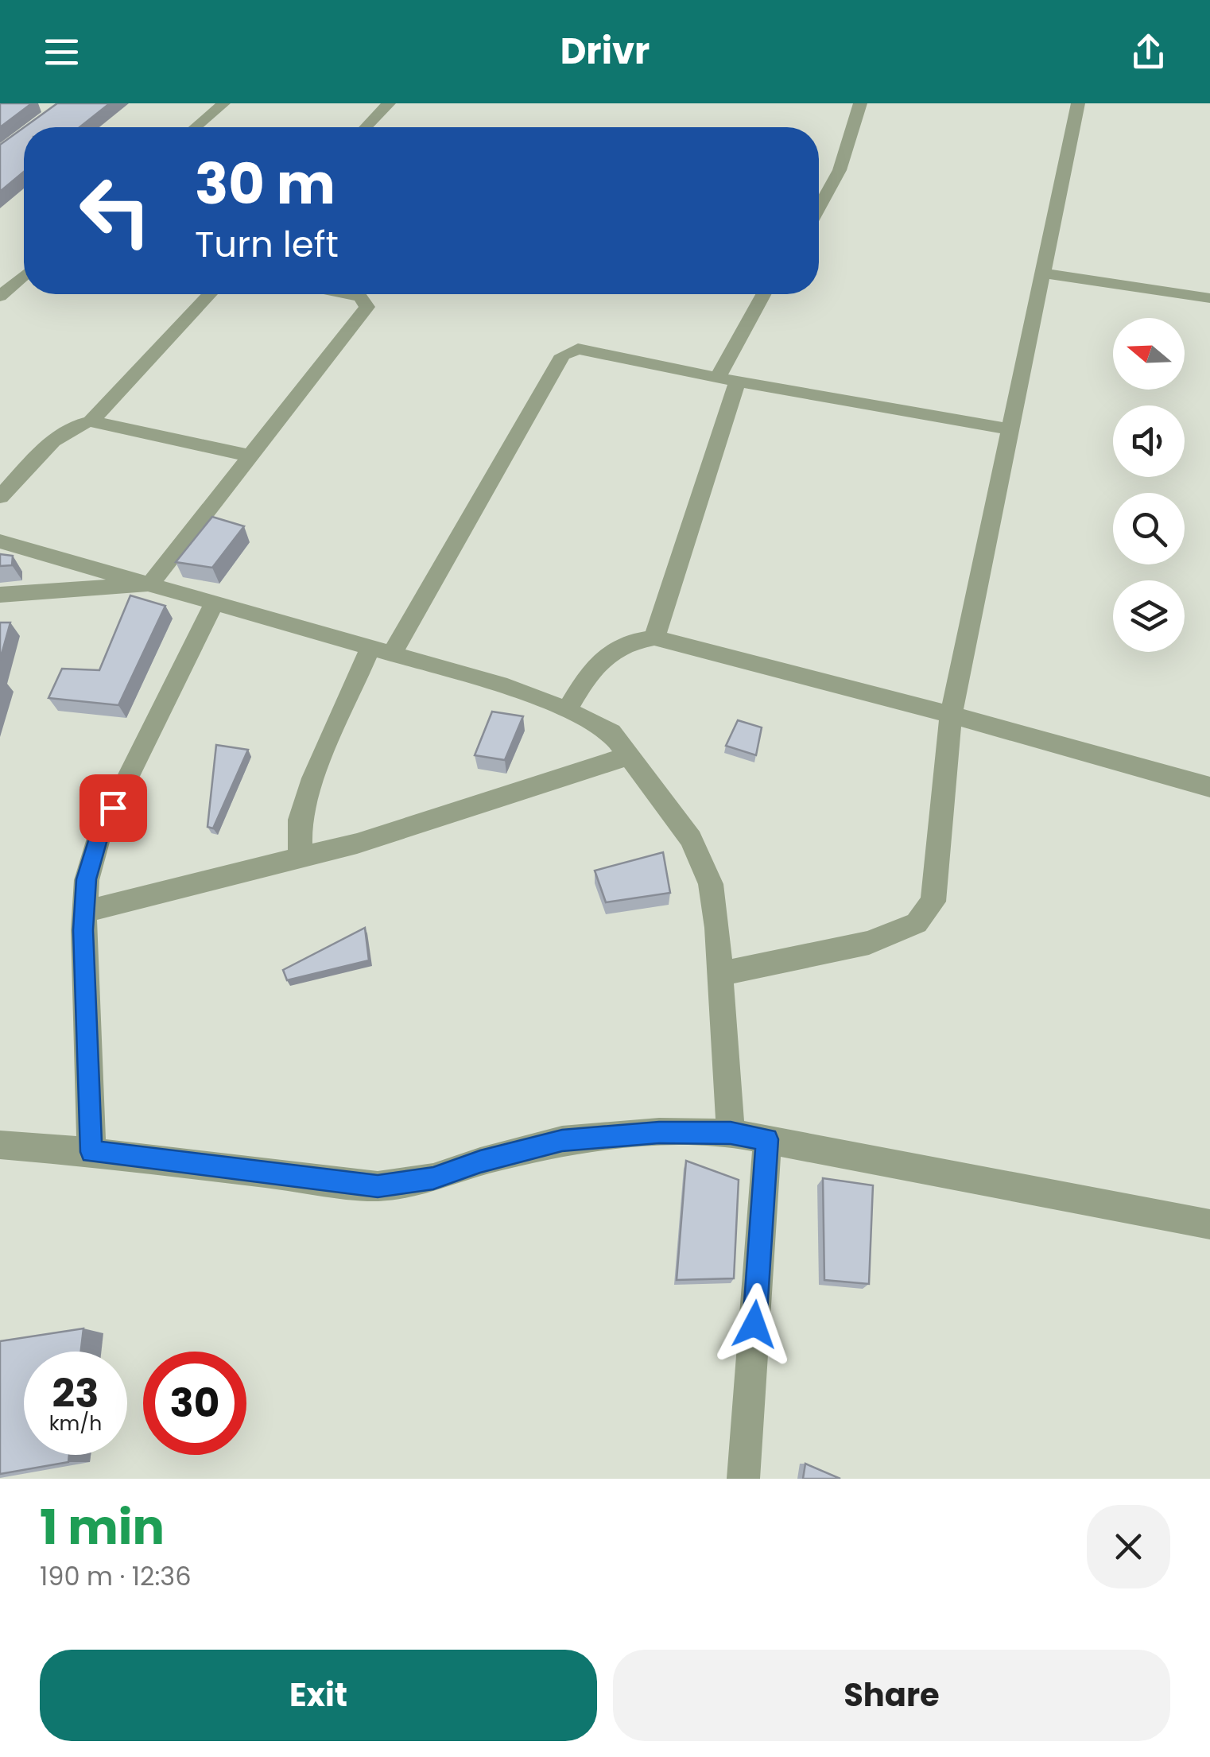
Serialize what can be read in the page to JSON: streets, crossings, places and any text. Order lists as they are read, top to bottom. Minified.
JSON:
{"north":"left","page":{"header":"Drivr","turn":["30 m","Turn left"],"speed":"23 km/h","limit":"30","heading":["1 min","190 m · 12:36"],"buttons":["Exit","Share"]}}
